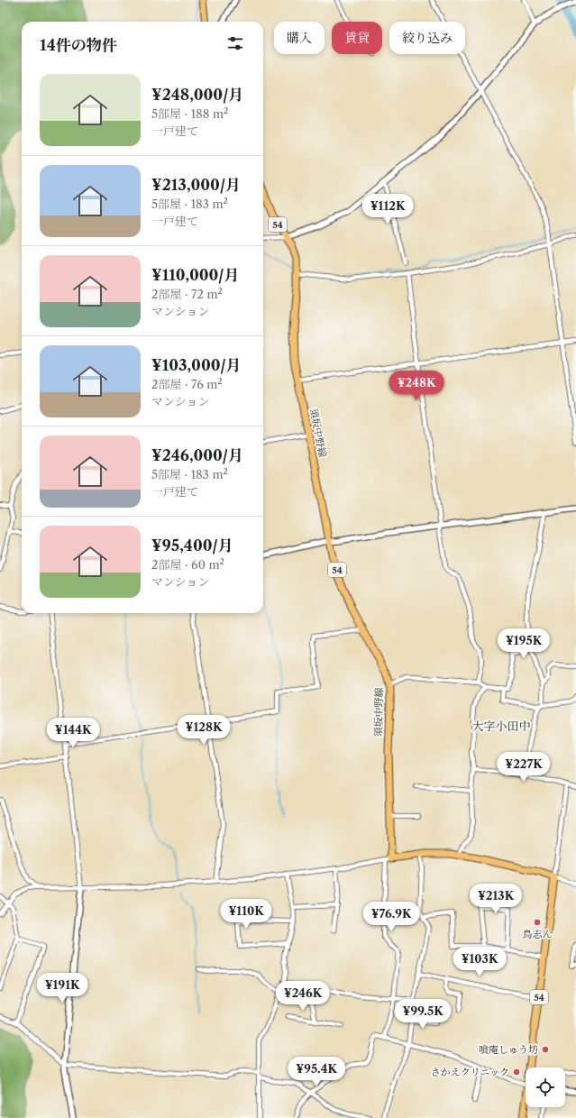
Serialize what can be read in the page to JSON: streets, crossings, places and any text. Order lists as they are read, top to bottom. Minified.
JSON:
{"streets":{"main road":["54","須坂中野線"]},"districts":["大字小田中"],"places":["鳥志ん","喰庵しゅう坊","さかえクリニック"],"page":{"chip":["購入","賃貸","絞り込み"],"heading":"14件の物件","list":[{"name":"¥248,000/月","note":"5部屋 · 188 m² · 一戸建て"},{"name":"¥213,000/月","note":"5部屋 · 183 m² · 一戸建て"},{"name":"¥110,000/月","note":"2部屋 · 72 m² · マンション"},{"name":"¥103,000/月","note":"2部屋 · 76 m² · マンション"},{"name":"¥246,000/月","note":"5部屋 · 183 m² · 一戸建て"},{"name":"¥95,400/月","note":"2部屋 · 60 m² · マンション"}],"price":["¥112K","¥248K","¥195K","¥128K","¥144K","¥227K","¥213K","¥110K","¥76.9K","¥103K","¥191K","¥246K","¥99.5K","¥95.4K"]}}
